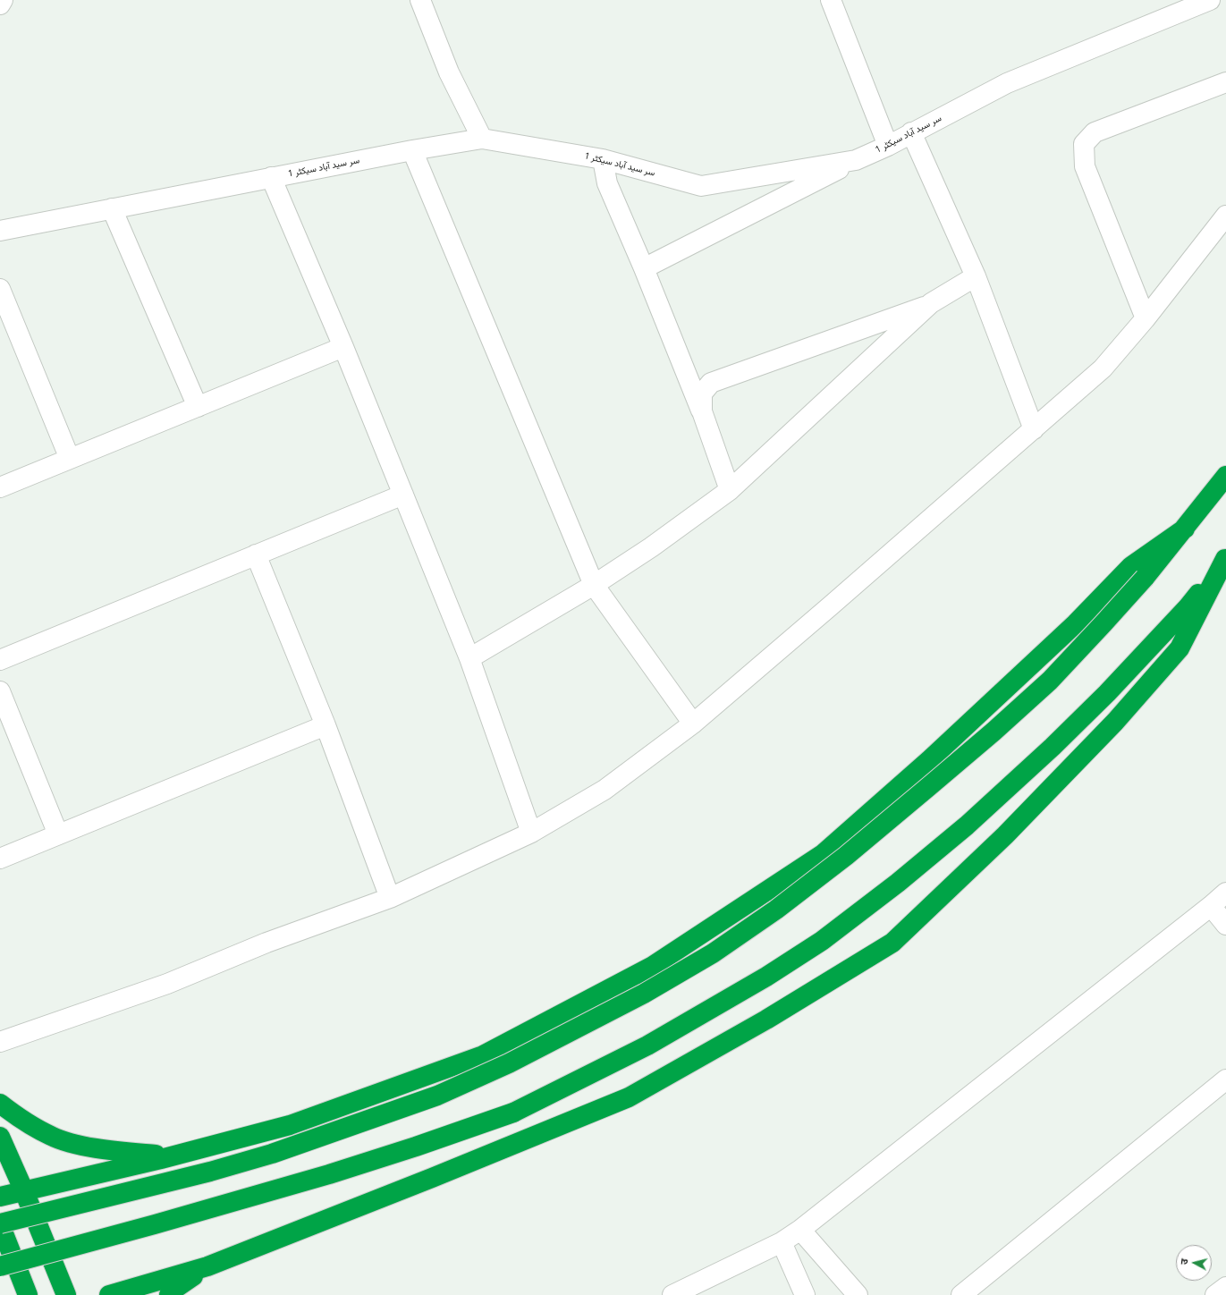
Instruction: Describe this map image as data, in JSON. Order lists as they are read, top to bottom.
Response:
{
  "streets": {
    "street": ["سر سید آباد سیکٹر 1"]
  },
  "north": "left"
}
